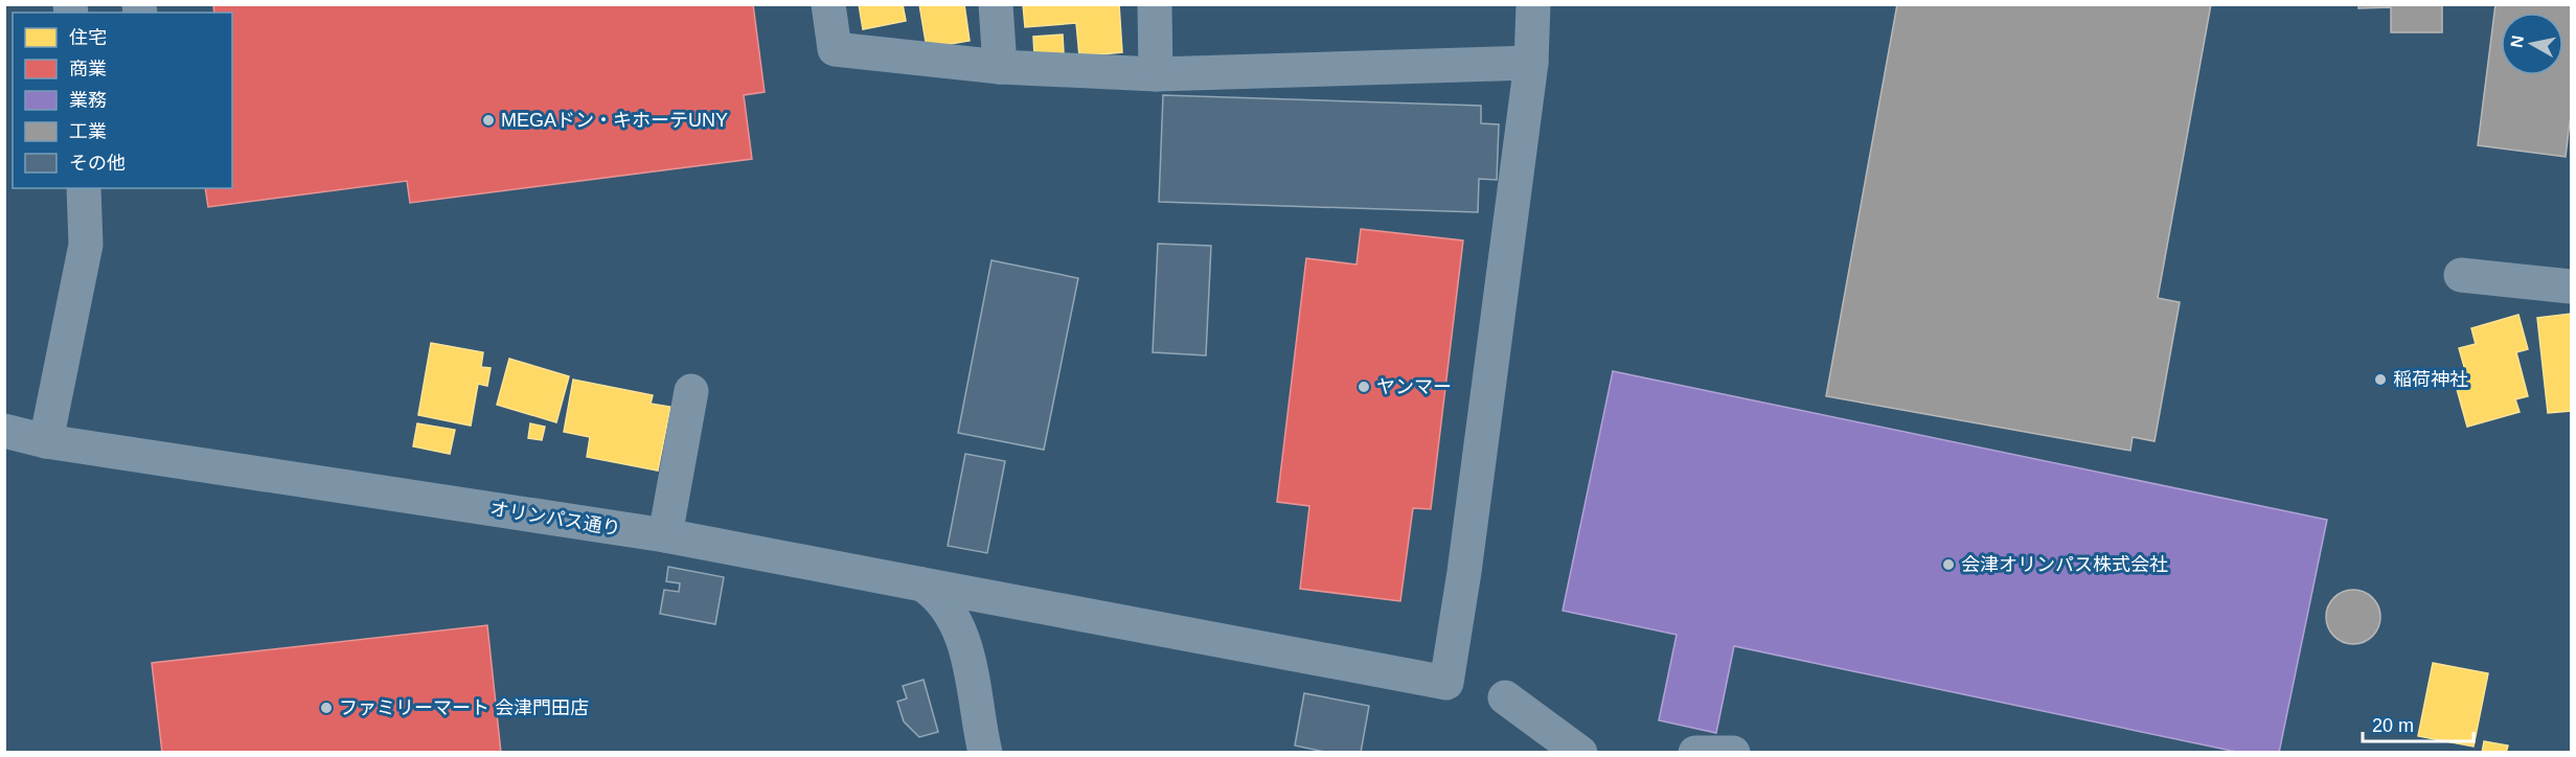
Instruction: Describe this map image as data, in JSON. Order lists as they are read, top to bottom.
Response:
{
  "streets": {
    "street": ["オリンパス通り"]
  },
  "places": [
    "MEGAドン・キホーテUNY",
    "稲荷神社",
    "ヤンマー",
    "会津オリンパス株式会社",
    "ファミリーマート 会津門田店"
  ],
  "legend": [
    "住宅",
    "商業",
    "業務",
    "工業",
    "その他"
  ],
  "scale_bar": "20 m",
  "north": "left"
}
